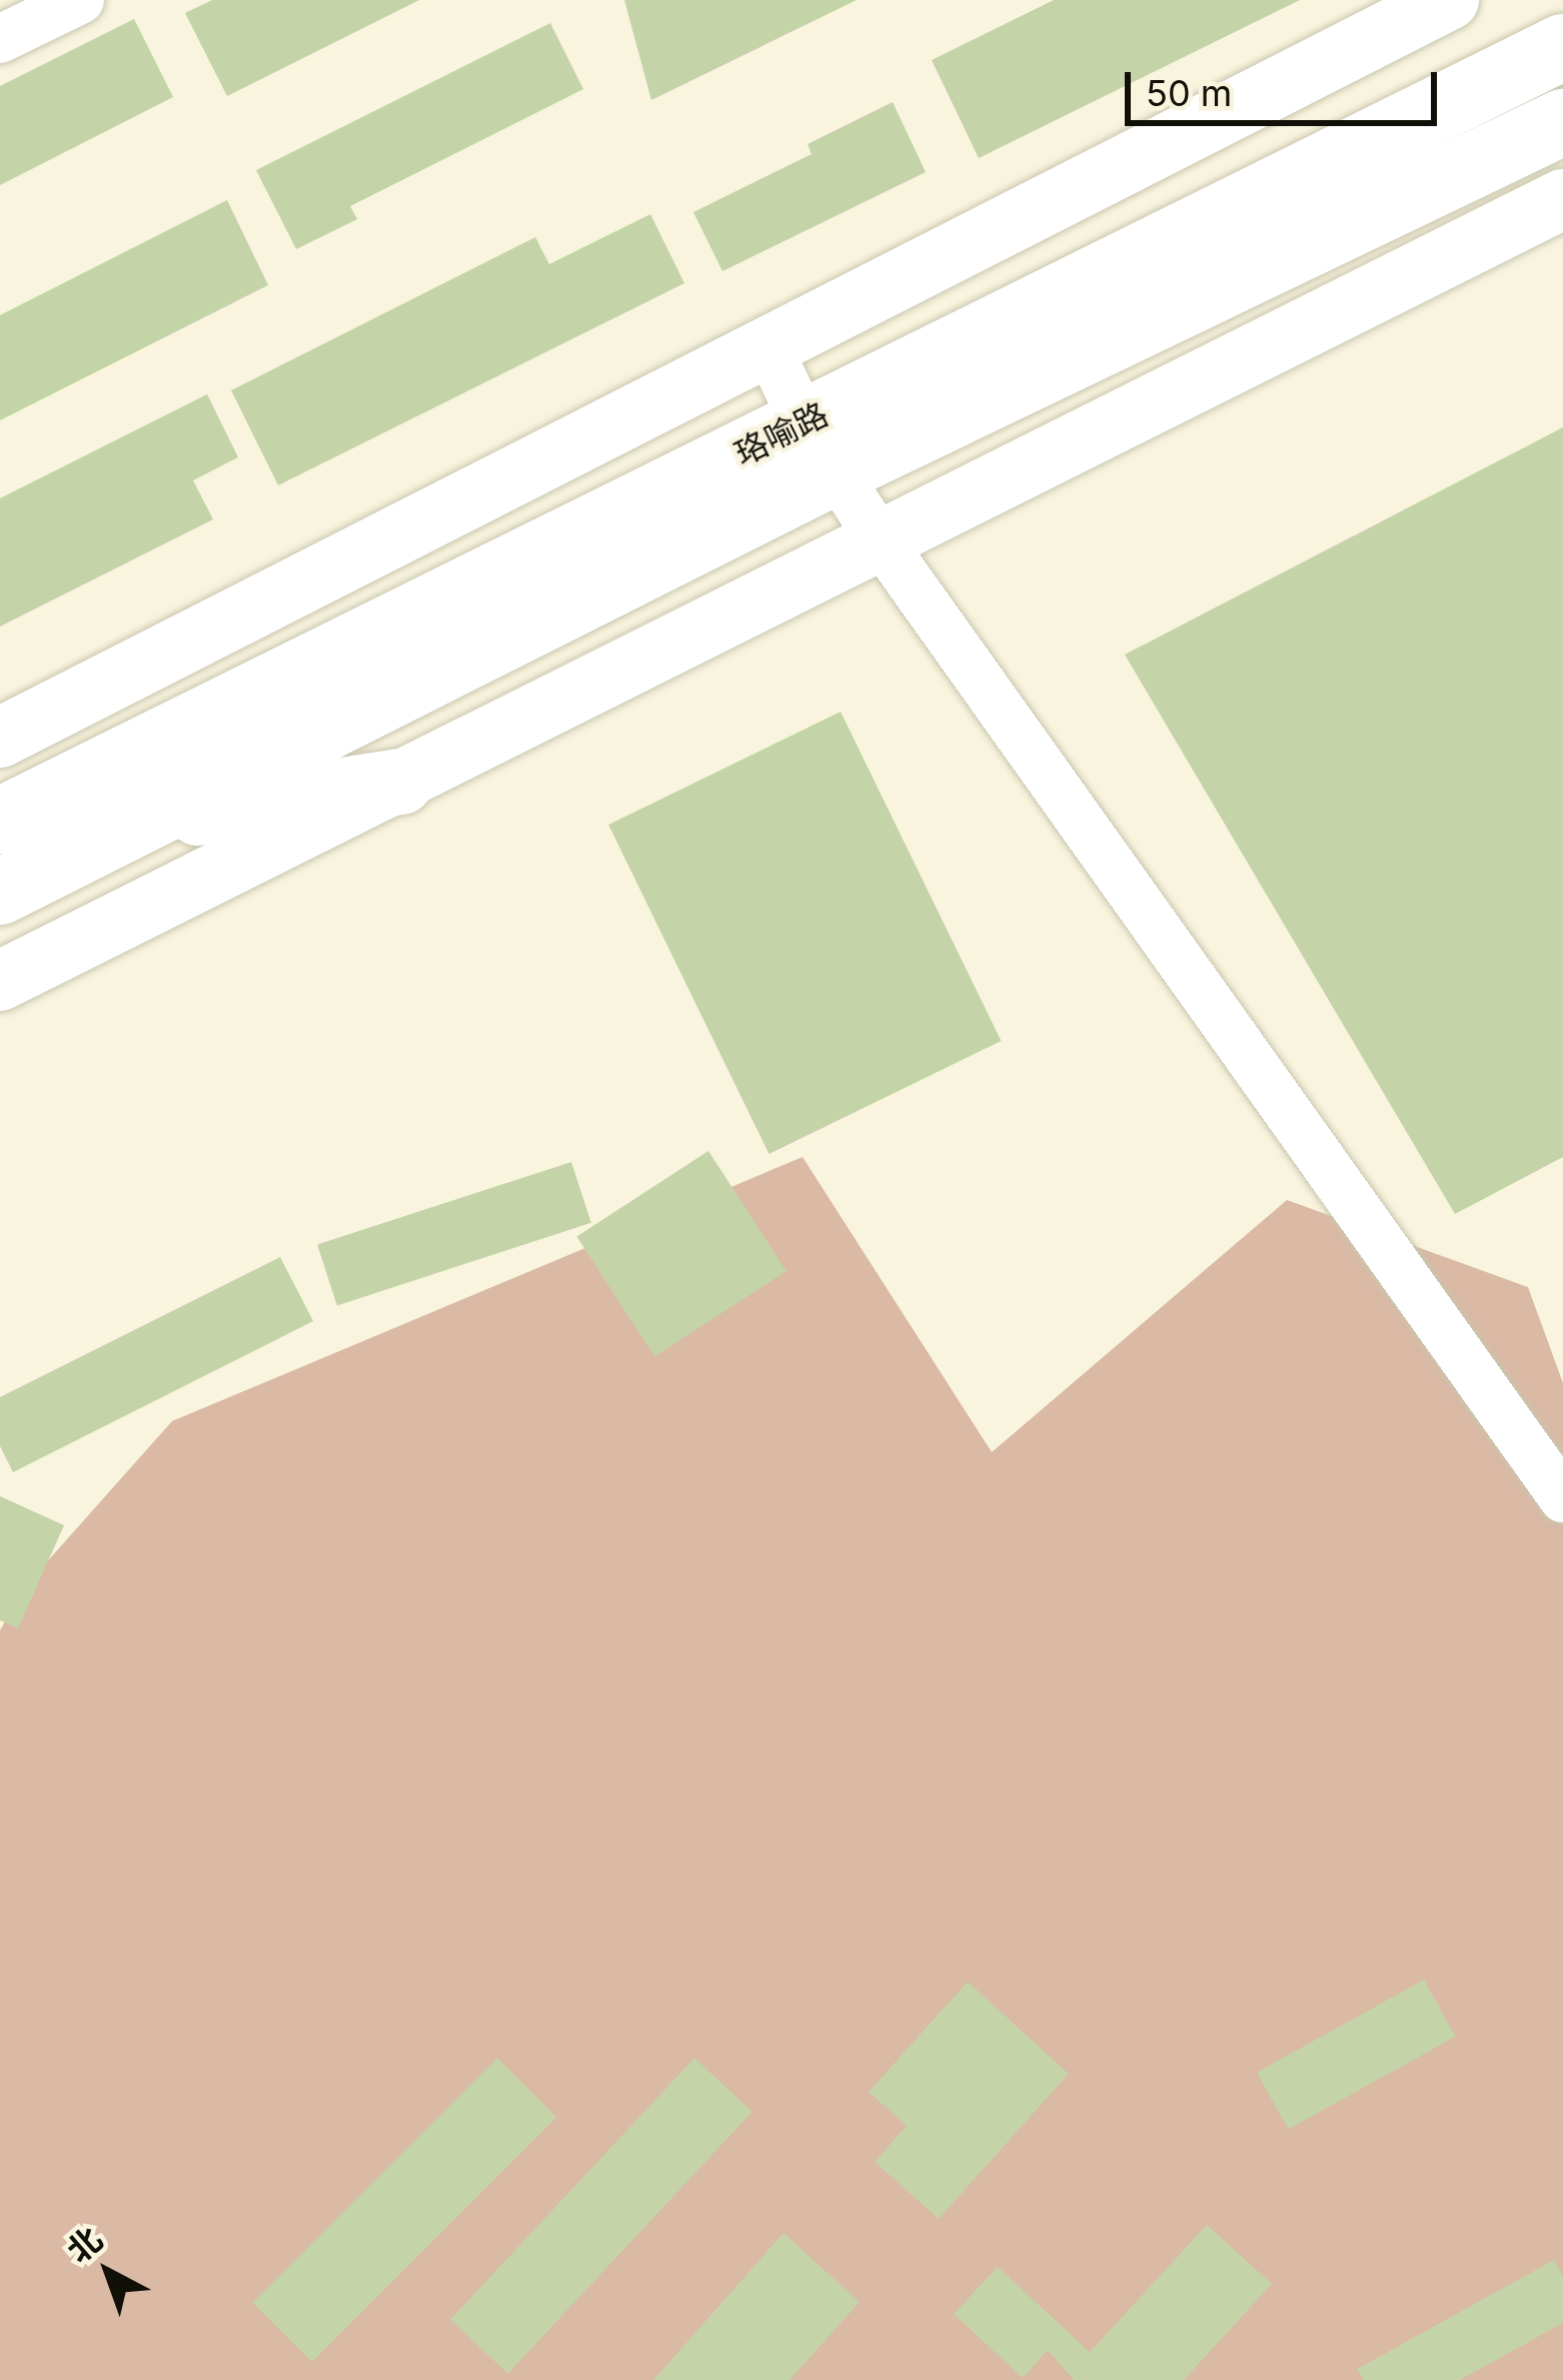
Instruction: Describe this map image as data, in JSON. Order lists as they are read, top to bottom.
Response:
{
  "streets": {
    "highway": ["珞喻路"]
  },
  "scale_bar": "50 m",
  "north": "top left"
}
